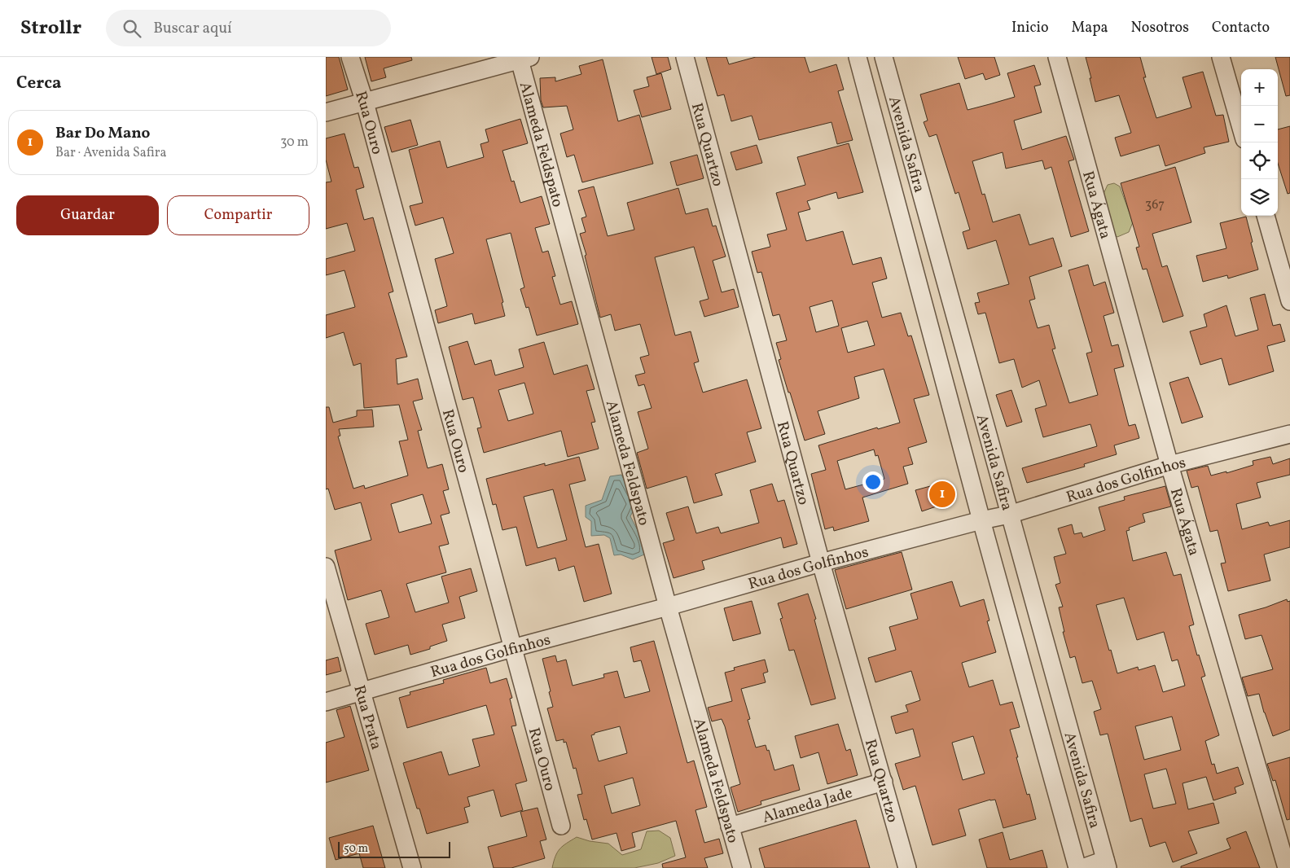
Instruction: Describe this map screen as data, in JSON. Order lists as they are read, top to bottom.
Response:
{
  "streets": {
    "street": [
      "Rua Ouro",
      "Alameda Feldspato",
      "Rua Quartzo",
      "Avenida Safira",
      "Rua Ágata",
      "Rua dos Golfinhos",
      "Rua Prata",
      "Alameda Jade"
    ]
  },
  "crossings": [
    ["Rua Ouro", "Rua dos Golfinhos"],
    ["Alameda Feldspato", "Rua dos Golfinhos"],
    ["Alameda Feldspato", "Alameda Jade"],
    ["Rua Quartzo", "Rua dos Golfinhos"],
    ["Rua Quartzo", "Alameda Jade"],
    ["Avenida Safira", "Rua dos Golfinhos"],
    ["Rua Ágata", "Rua dos Golfinhos"],
    ["Rua dos Golfinhos", "Rua Prata"]
  ],
  "house_numbers": ["367"],
  "scale_bar": "50 m",
  "page": {
    "header": "Strollr",
    "search": "Buscar aquí",
    "nav": [
      "Inicio",
      "Mapa",
      "Nosotros",
      "Contacto"
    ],
    "heading": "Cerca",
    "map_buttons": ["+", "−"],
    "list": [
      {
        "mark": "1",
        "name": "Bar Do Mano",
        "note": "Bar · Avenida Safira",
        "value": "30 m"
      }
    ],
    "buttons": ["Guardar", "Compartir"],
    "pins": "1",
    "scale": "50 m"
  }
}
